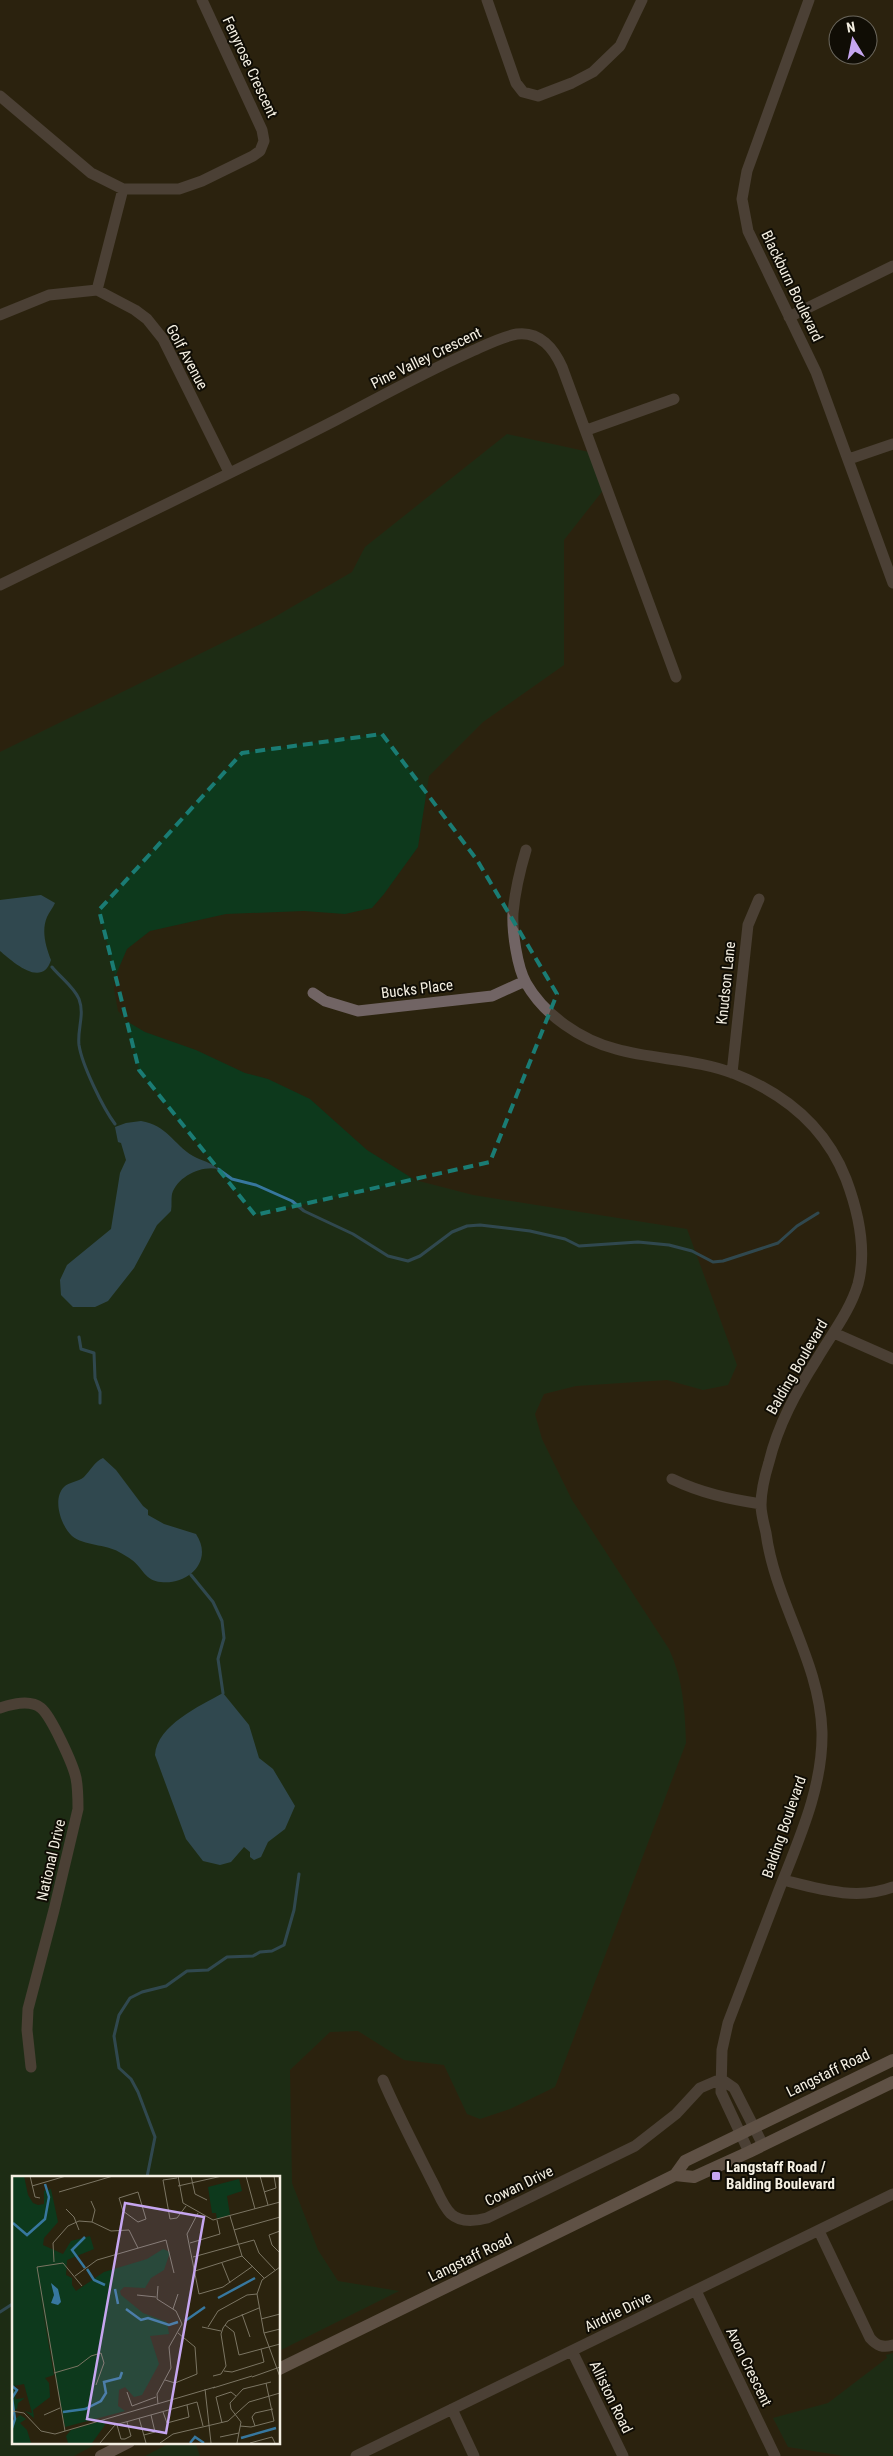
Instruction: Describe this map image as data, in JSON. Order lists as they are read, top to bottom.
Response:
{
  "streets": {
    "main road": ["Langstaff Road"],
    "street": [
      "Fenyrose Crescent",
      "Blackburn Boulevard",
      "Golf Avenue",
      "Pine Valley Crescent",
      "Knudson Lane",
      "Bucks Place",
      "Balding Boulevard",
      "National Drive",
      "Cowan Drive",
      "Airdrie Drive",
      "Avon Crescent",
      "Alliston Road"
    ]
  },
  "crossings": [
    ["Golf Avenue", "Pine Valley Crescent"],
    ["Knudson Lane", "Balding Boulevard"],
    ["Bucks Place", "Balding Boulevard"],
    ["Balding Boulevard", "Langstaff Road"],
    ["Balding Boulevard", "Cowan Drive"],
    ["Airdrie Drive", "Avon Crescent"],
    ["Airdrie Drive", "Alliston Road"]
  ],
  "places": {
    "transit": ["Langstaff Road / Balding Boulevard"]
  },
  "north": "top"
}
